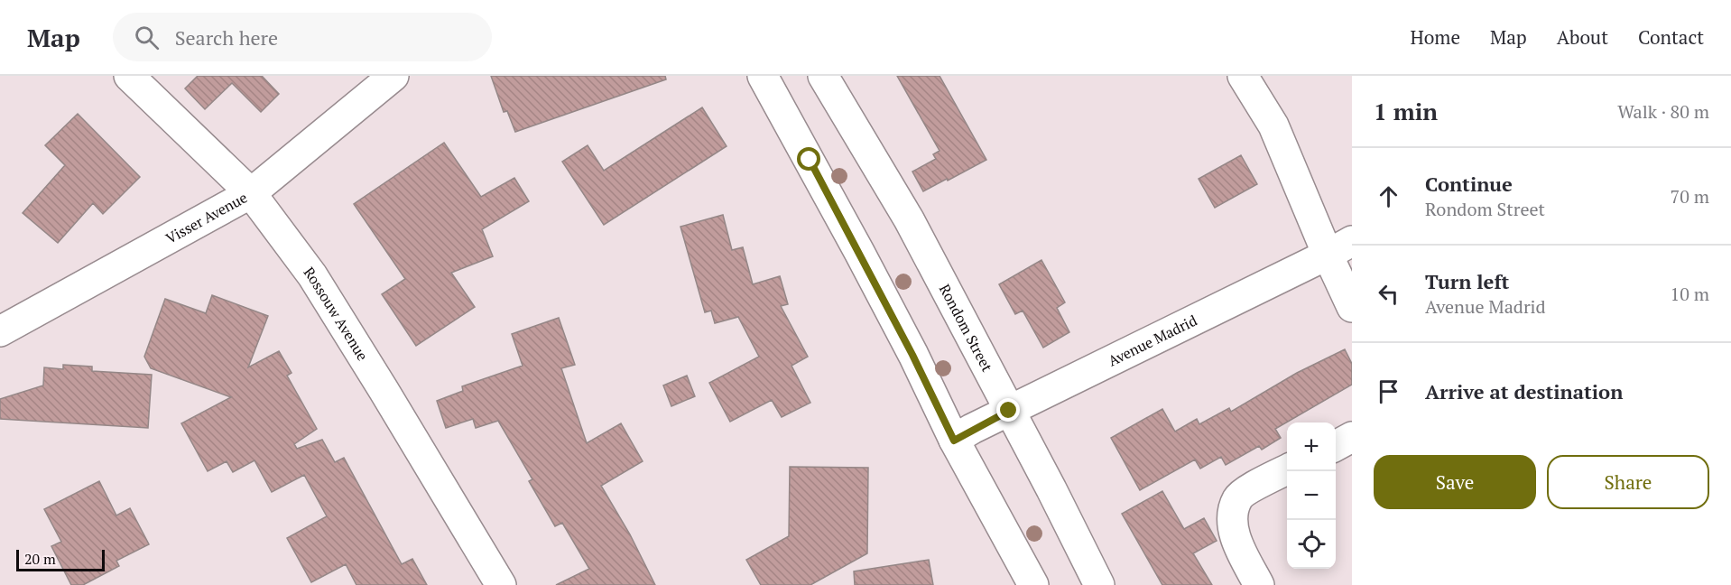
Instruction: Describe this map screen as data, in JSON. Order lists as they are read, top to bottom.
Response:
{
  "streets": {
    "street": [
      "Visser Avenue",
      "Rossouw Avenue",
      "Rondom Street",
      "Avenue Madrid"
    ]
  },
  "crossings": [
    ["Visser Avenue", "Rossouw Avenue"],
    ["Rondom Street", "Avenue Madrid"]
  ],
  "scale_bar": "20 m",
  "page": {
    "header": "Map",
    "search": "Search here",
    "nav": [
      "Home",
      "Map",
      "About",
      "Contact"
    ],
    "heading": ["1 min", "Walk · 80 m"],
    "list": [
      ["Continue", "Rondom Street", "70 m"],
      ["Turn left", "Avenue Madrid", "10 m"],
      "Arrive at destination"
    ],
    "map_buttons": ["+", "−"],
    "buttons": ["Save", "Share"],
    "scale": "20 m"
  }
}
